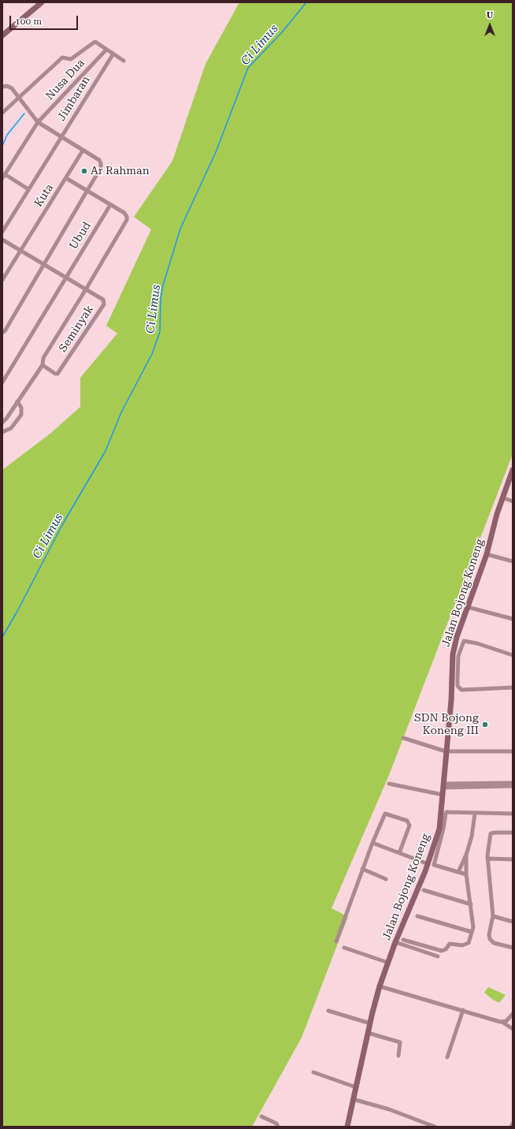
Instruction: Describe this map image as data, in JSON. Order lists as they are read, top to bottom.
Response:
{
  "streets": {
    "street": [
      "Nusa Dua",
      "Jimbaran",
      "Kuta",
      "Ubud",
      "Seminyak",
      "Jalan Bojong Koneng"
    ]
  },
  "crossings": [
    ["Nusa Dua", "Jimbaran"],
    ["Jimbaran", "Kuta"]
  ],
  "water": ["Ci Limus"],
  "places": ["Ar Rahman", "SDN Bojong Koneng III"],
  "scale_bar": "100 m",
  "north": "top"
}
